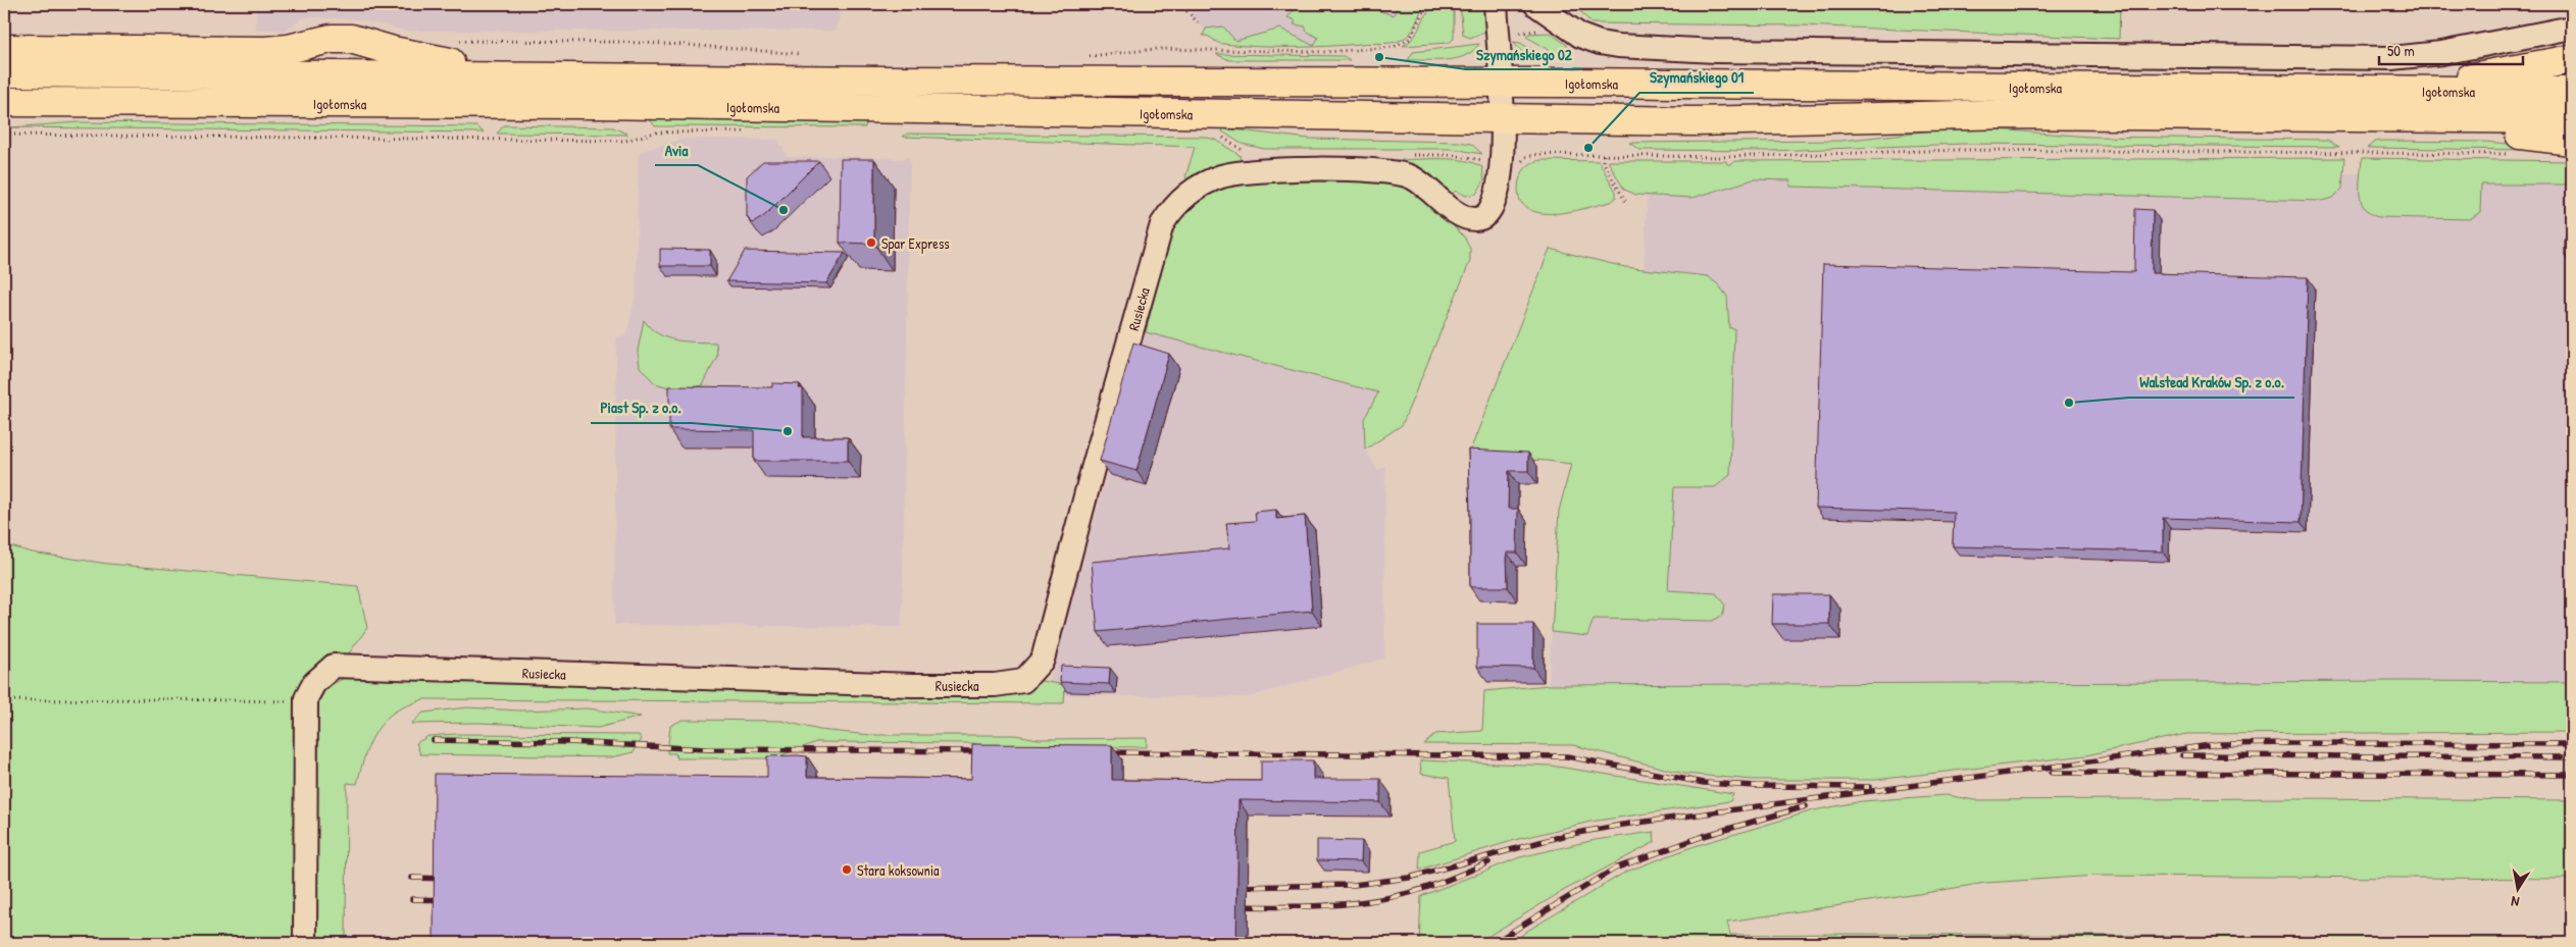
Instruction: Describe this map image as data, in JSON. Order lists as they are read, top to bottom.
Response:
{
  "streets": {
    "main road": ["Igołomska"],
    "street": ["Rusiecka"]
  },
  "crossings": [
    ["Igołomska", "Rusiecka"]
  ],
  "places": [
    "Szymańskiego 02",
    "Szymańskiego 01",
    "Avia",
    "Spar Express",
    "Walstead Kraków Sp. z o.o.",
    "Piast Sp. z o.o.",
    "Stara koksownia"
  ],
  "scale_bar": "50 m",
  "north": "bottom"
}
